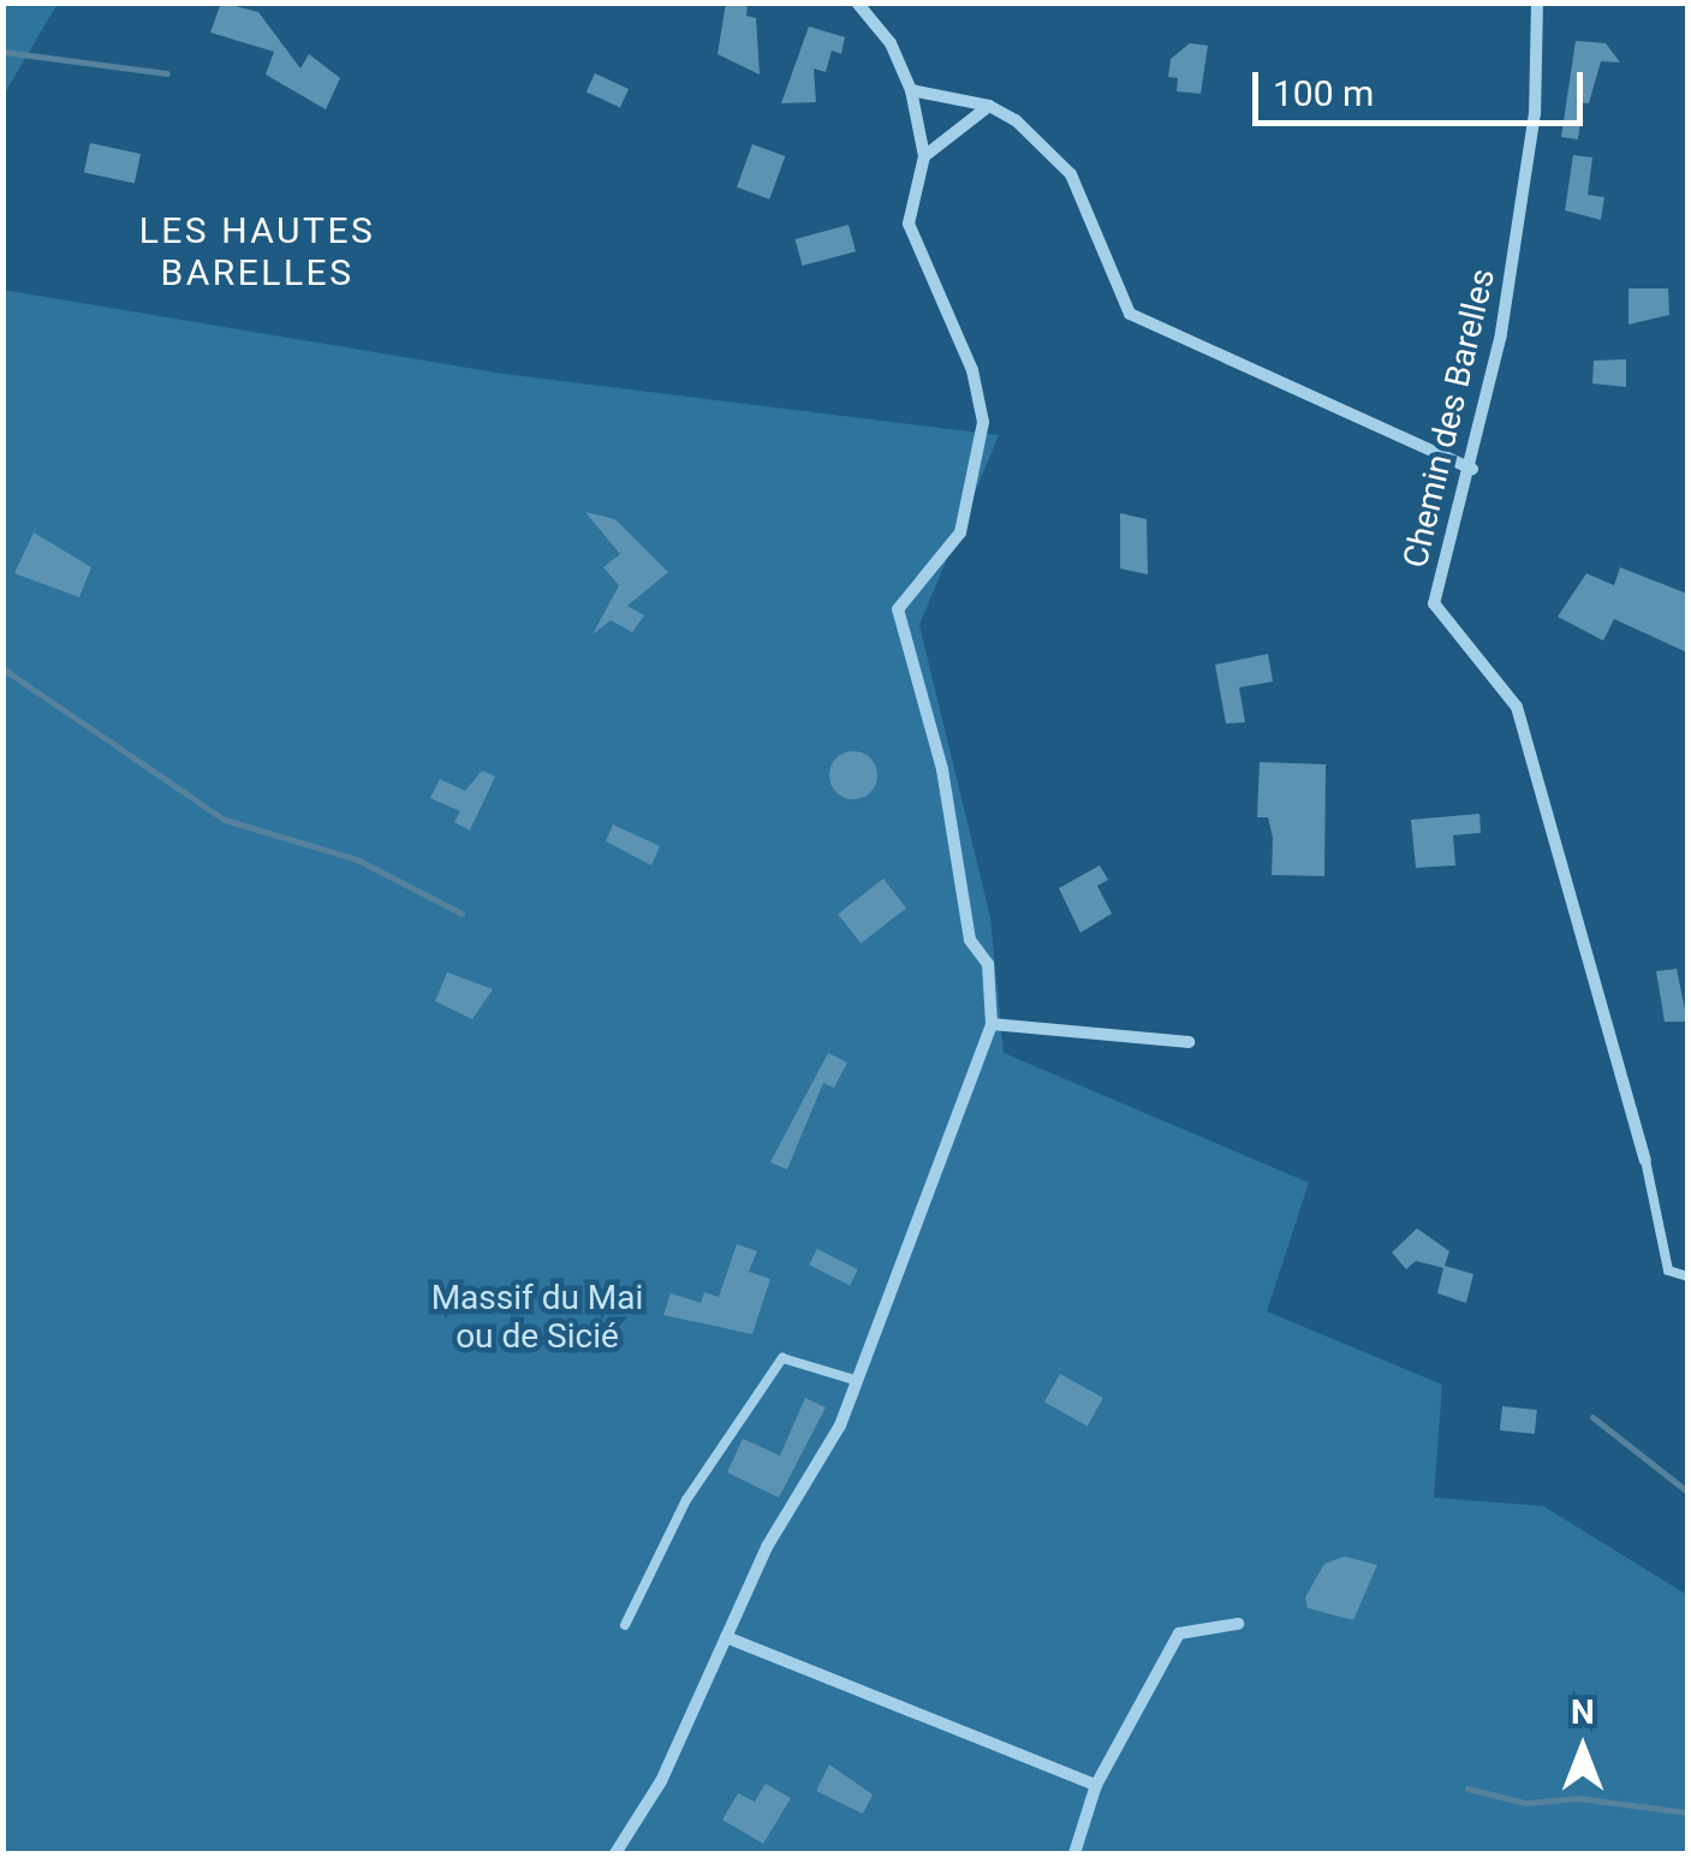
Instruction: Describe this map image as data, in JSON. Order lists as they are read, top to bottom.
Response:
{
  "streets": {
    "street": ["Chemin des Barelles"]
  },
  "districts": ["LES HAUTES BARELLES"],
  "parks": ["Massif du Mai ou de Sicié"],
  "scale_bar": "100 m",
  "north": "top"
}
